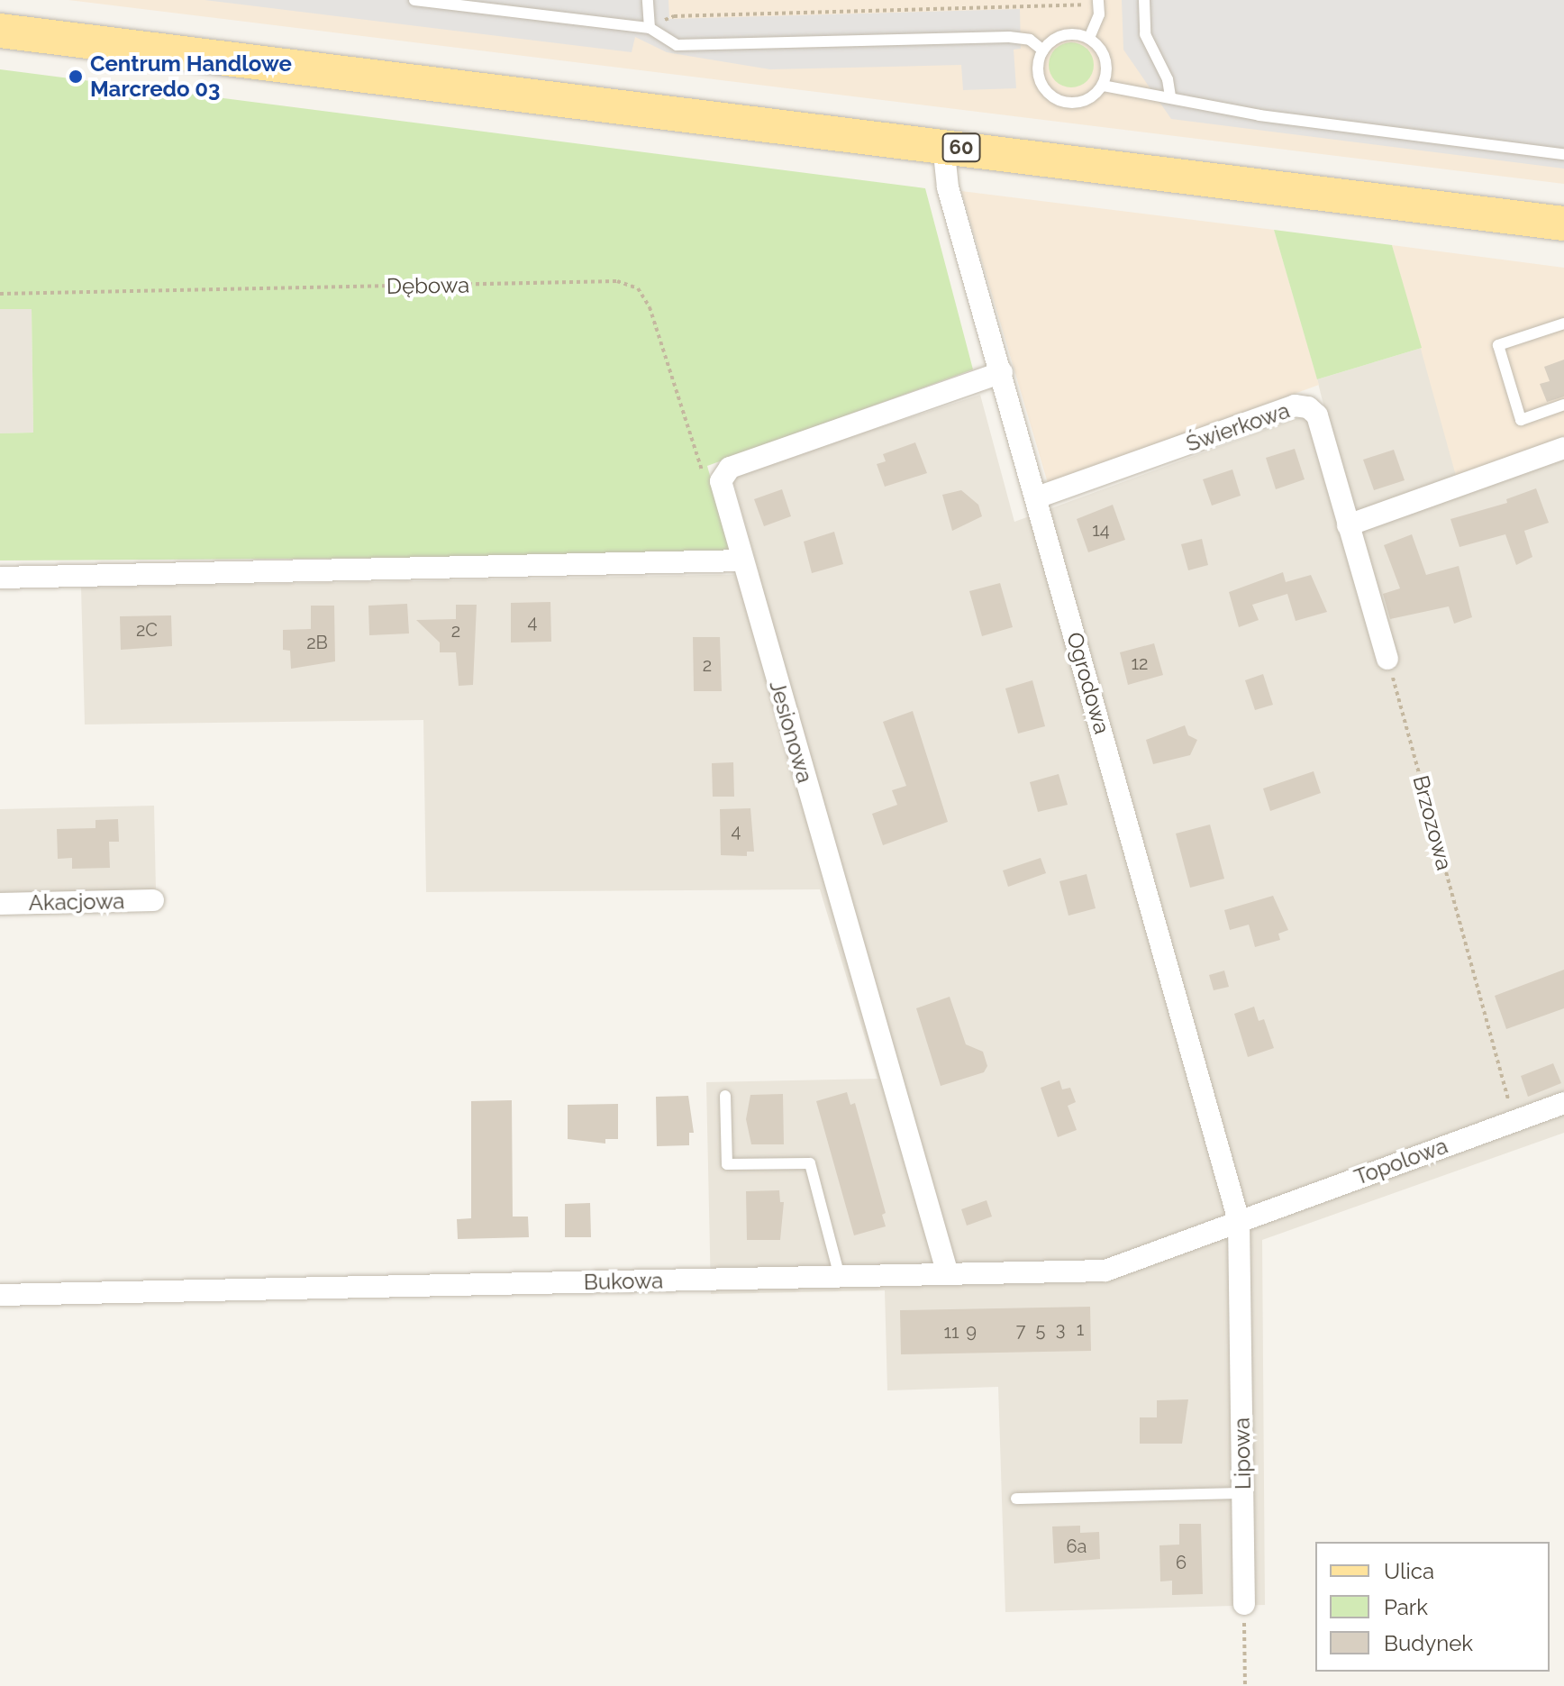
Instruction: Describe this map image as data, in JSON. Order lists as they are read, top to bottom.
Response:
{
  "streets": {
    "main road": ["60"],
    "street": [
      "Świerkowa",
      "Ogrodowa",
      "Jesionowa",
      "Akacjowa",
      "Topolowa",
      "Bukowa",
      "Lipowa"
    ],
    "path": ["Dębowa", "Brzozowa"]
  },
  "crossings": [
    ["60", "Ogrodowa"],
    ["Dębowa", "Jesionowa"],
    ["Świerkowa", "Ogrodowa"],
    ["Ogrodowa", "Topolowa"],
    ["Ogrodowa", "Bukowa"],
    ["Ogrodowa", "Lipowa"],
    ["Jesionowa", "Bukowa"],
    ["Brzozowa", "Topolowa"],
    ["Topolowa", "Bukowa"],
    ["Topolowa", "Lipowa"],
    ["Bukowa", "Lipowa"]
  ],
  "places": ["Centrum Handlowe Marcredo 03"],
  "house_numbers": [
    "14",
    "4",
    "2C",
    "2",
    "2B",
    "12",
    "2",
    "4",
    "3",
    "1",
    "7",
    "5",
    "9",
    "11",
    "6a",
    "6"
  ],
  "legend": ["Ulica", "Park", "Budynek"]
}
